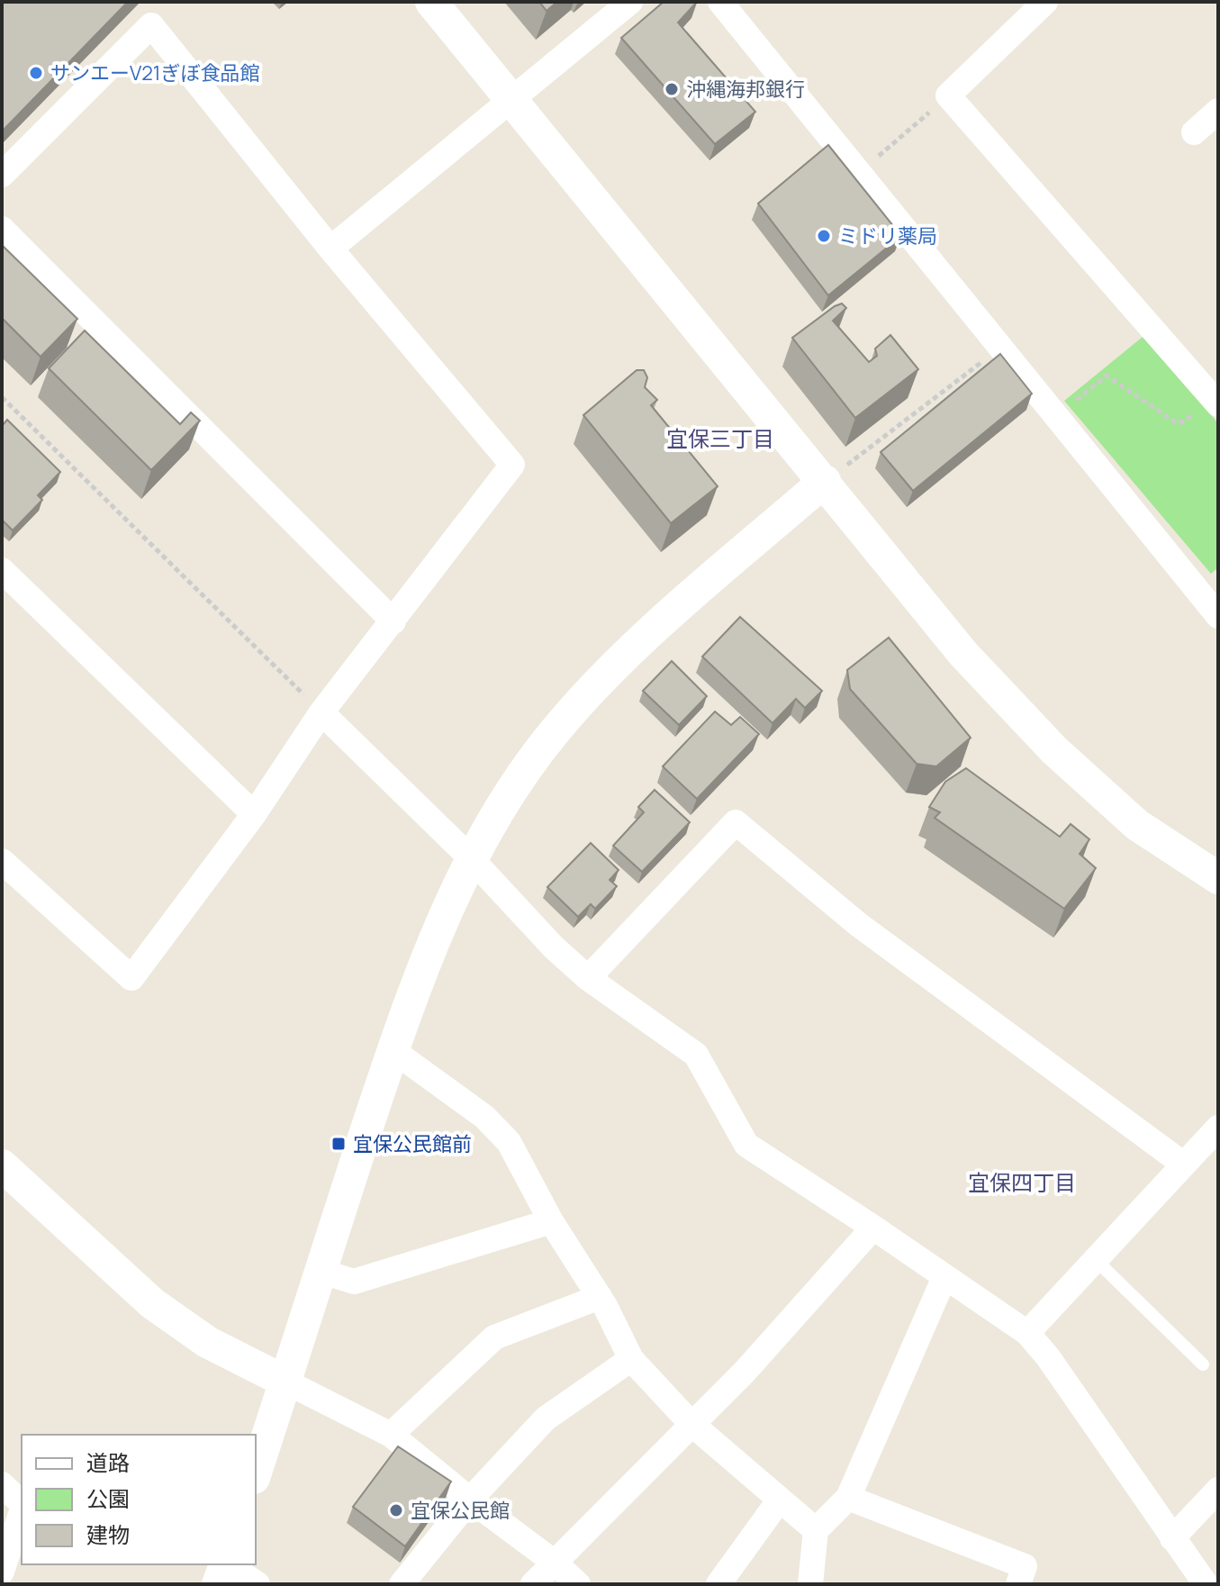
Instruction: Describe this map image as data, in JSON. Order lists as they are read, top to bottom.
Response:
{
  "districts": ["宜保三丁目", "宜保四丁目"],
  "places": {
    "other": [
      "サンエーV21ぎぼ食品館",
      "沖縄海邦銀行",
      "ミドリ薬局",
      "宜保公民館"
    ],
    "transit": ["宜保公民館前"]
  },
  "legend": ["道路", "公園", "建物"]
}
